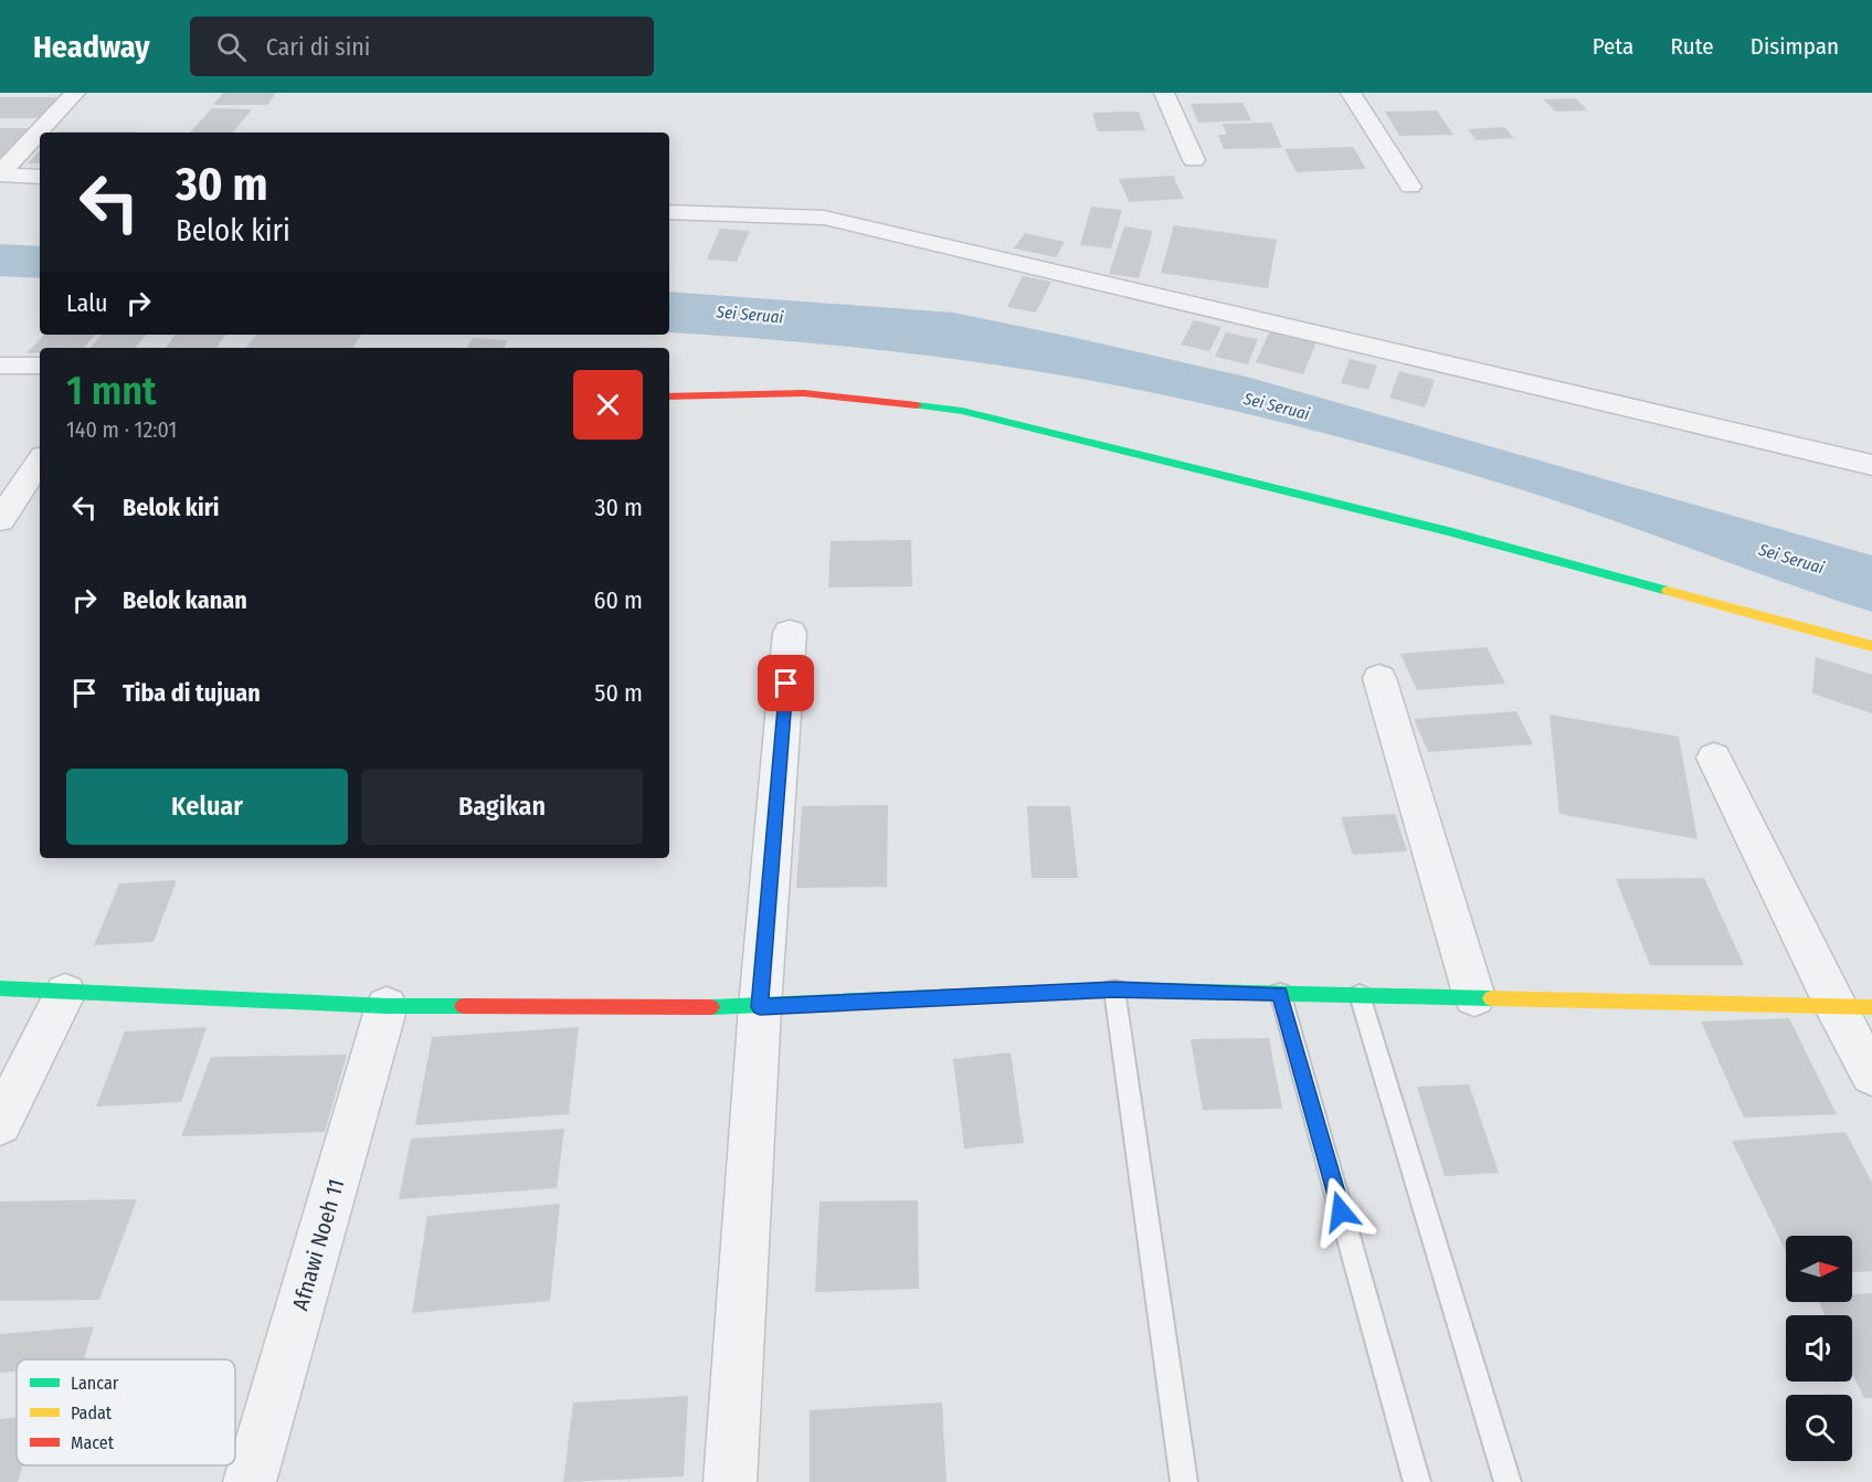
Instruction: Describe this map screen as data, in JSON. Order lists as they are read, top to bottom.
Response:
{
  "streets": {
    "street": ["Afnawi Noeh 11"]
  },
  "water": ["Sei Seruai"],
  "legend": ["Lancar", "Padat", "Macet"],
  "north": "right",
  "page": {
    "header": "Headway",
    "search": "Cari di sini",
    "nav": ["Peta", "Rute", "Disimpan"],
    "turn": ["30 m", "Belok kiri"],
    "then": "Lalu",
    "heading": ["1 mnt", "140 m · 12:01"],
    "list": [
      {
        "name": "Belok kiri",
        "value": "30 m"
      },
      {
        "name": "Belok kanan",
        "value": "60 m"
      },
      {
        "name": "Tiba di tujuan",
        "value": "50 m"
      }
    ],
    "buttons": ["Keluar", "Bagikan"]
  }
}
